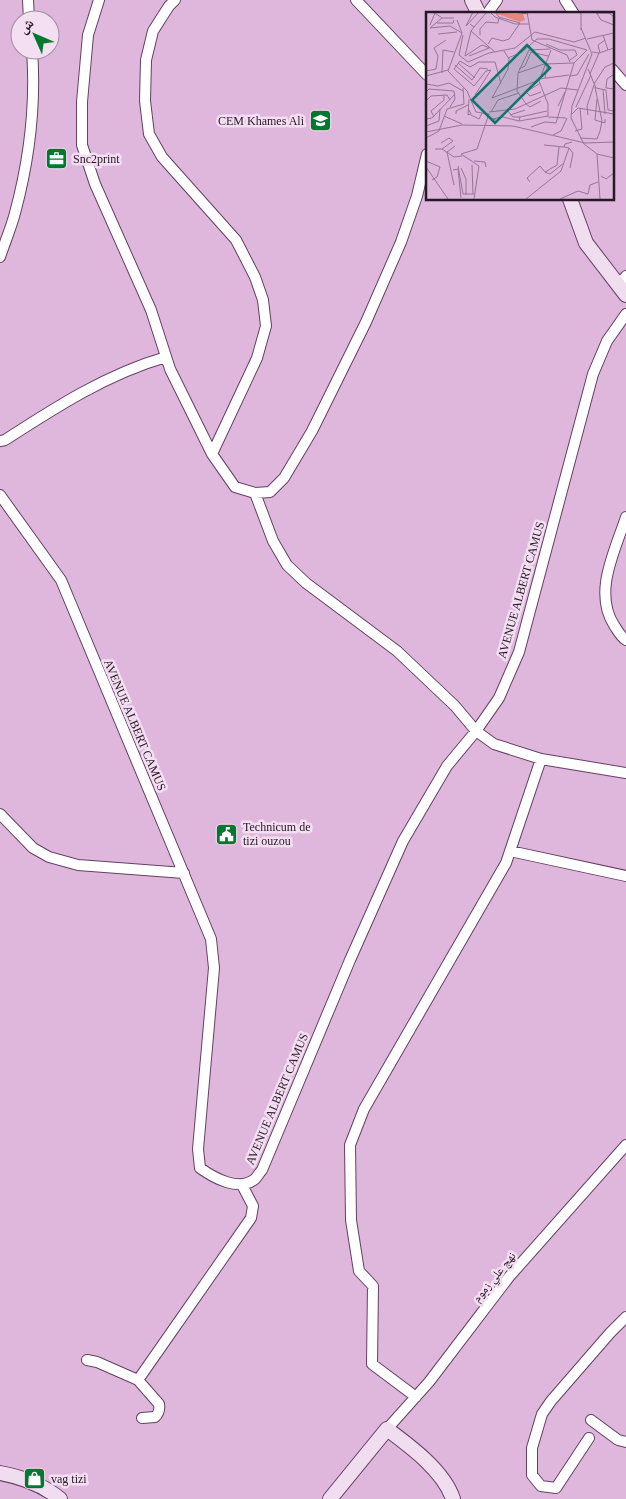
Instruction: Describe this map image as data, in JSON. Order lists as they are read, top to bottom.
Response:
{
  "streets": {
    "street": ["AVENUE ALBERT CAMUS", "نهج علي زموم"]
  },
  "places": {
    "school or university": ["CEM Khames Ali"],
    "office": ["Snc2print"],
    "public building": ["Technicum de tizi ouzou"],
    "shop": ["vag tizi"]
  },
  "north": "top left"
}
